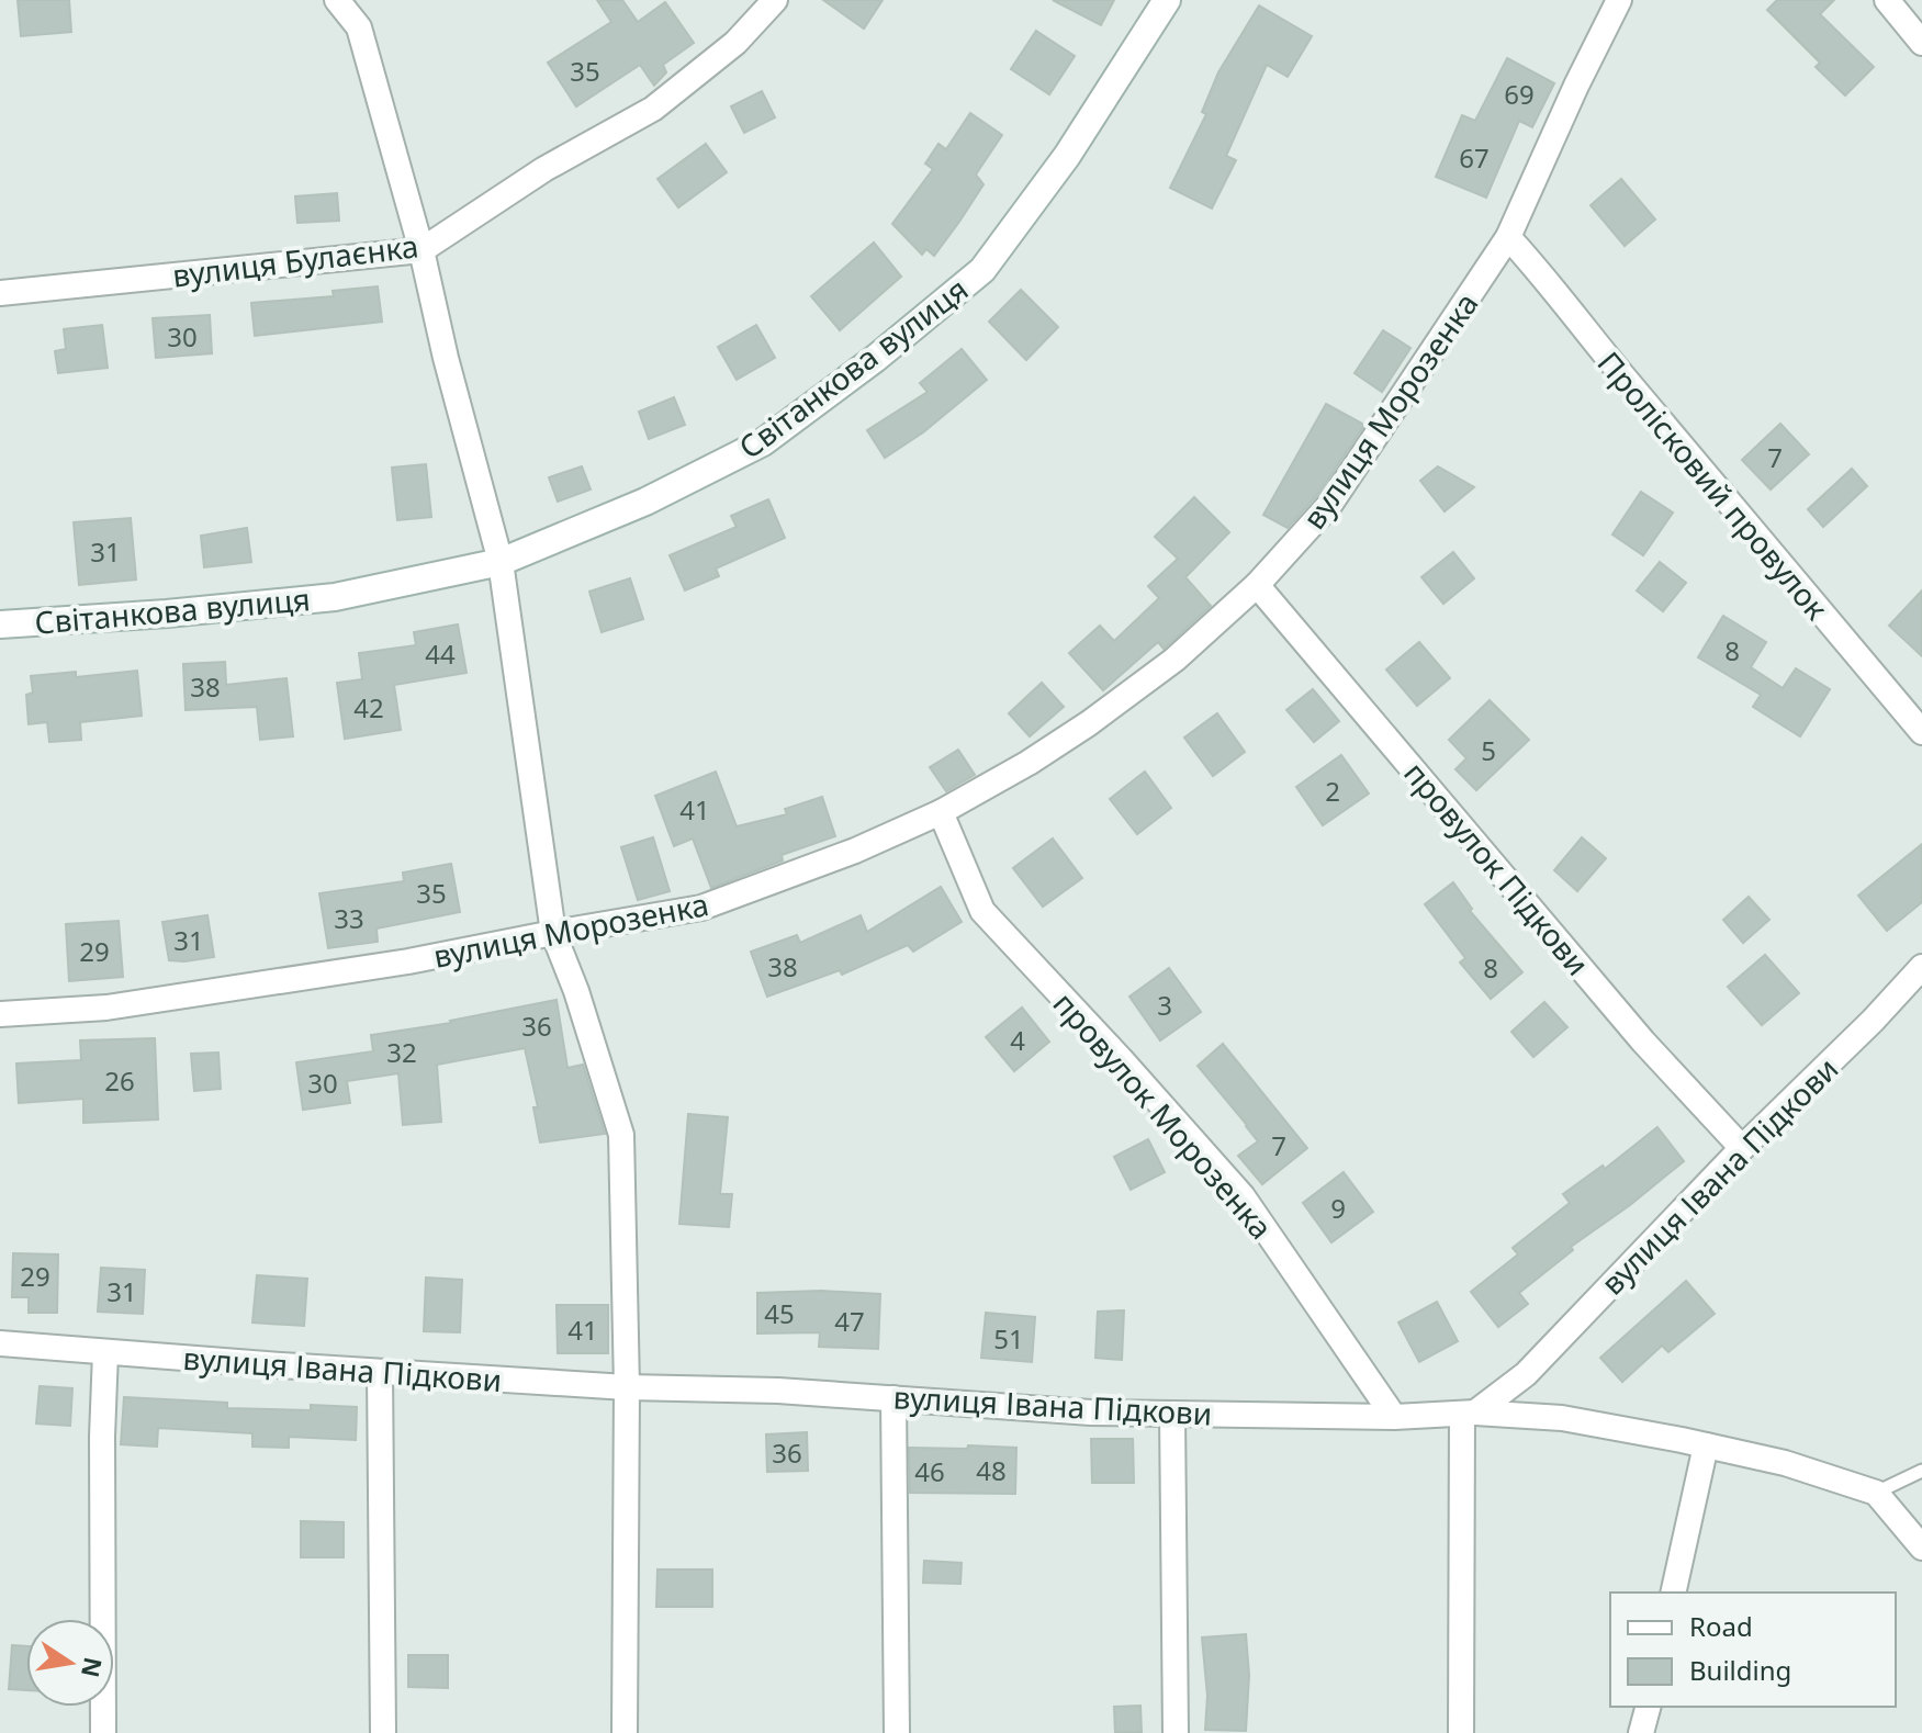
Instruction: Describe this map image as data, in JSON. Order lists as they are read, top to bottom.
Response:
{
  "streets": {
    "street": [
      "вулиця Булаєнка",
      "Світанкова вулиця",
      "вулиця Морозенка",
      "Пролісковий провулок",
      "провулок Підкови",
      "провулок Морозенка",
      "вулиця Івана Підкови"
    ]
  },
  "crossings": [
    ["вулиця Морозенка", "Пролісковий провулок"],
    ["вулиця Морозенка", "провулок Підкови"],
    ["вулиця Морозенка", "провулок Морозенка"],
    ["провулок Підкови", "вулиця Івана Підкови"],
    ["провулок Морозенка", "вулиця Івана Підкови"]
  ],
  "house_numbers": [
    "35",
    "69",
    "67",
    "30",
    "7",
    "31",
    "8",
    "44",
    "38",
    "42",
    "5",
    "2",
    "41",
    "35",
    "33",
    "31",
    "29",
    "38",
    "8",
    "3",
    "36",
    "4",
    "32",
    "26",
    "30",
    "7",
    "9",
    "29",
    "31",
    "45",
    "47",
    "41",
    "51",
    "36",
    "48",
    "46"
  ],
  "legend": ["Road", "Building"],
  "north": "right"
}
